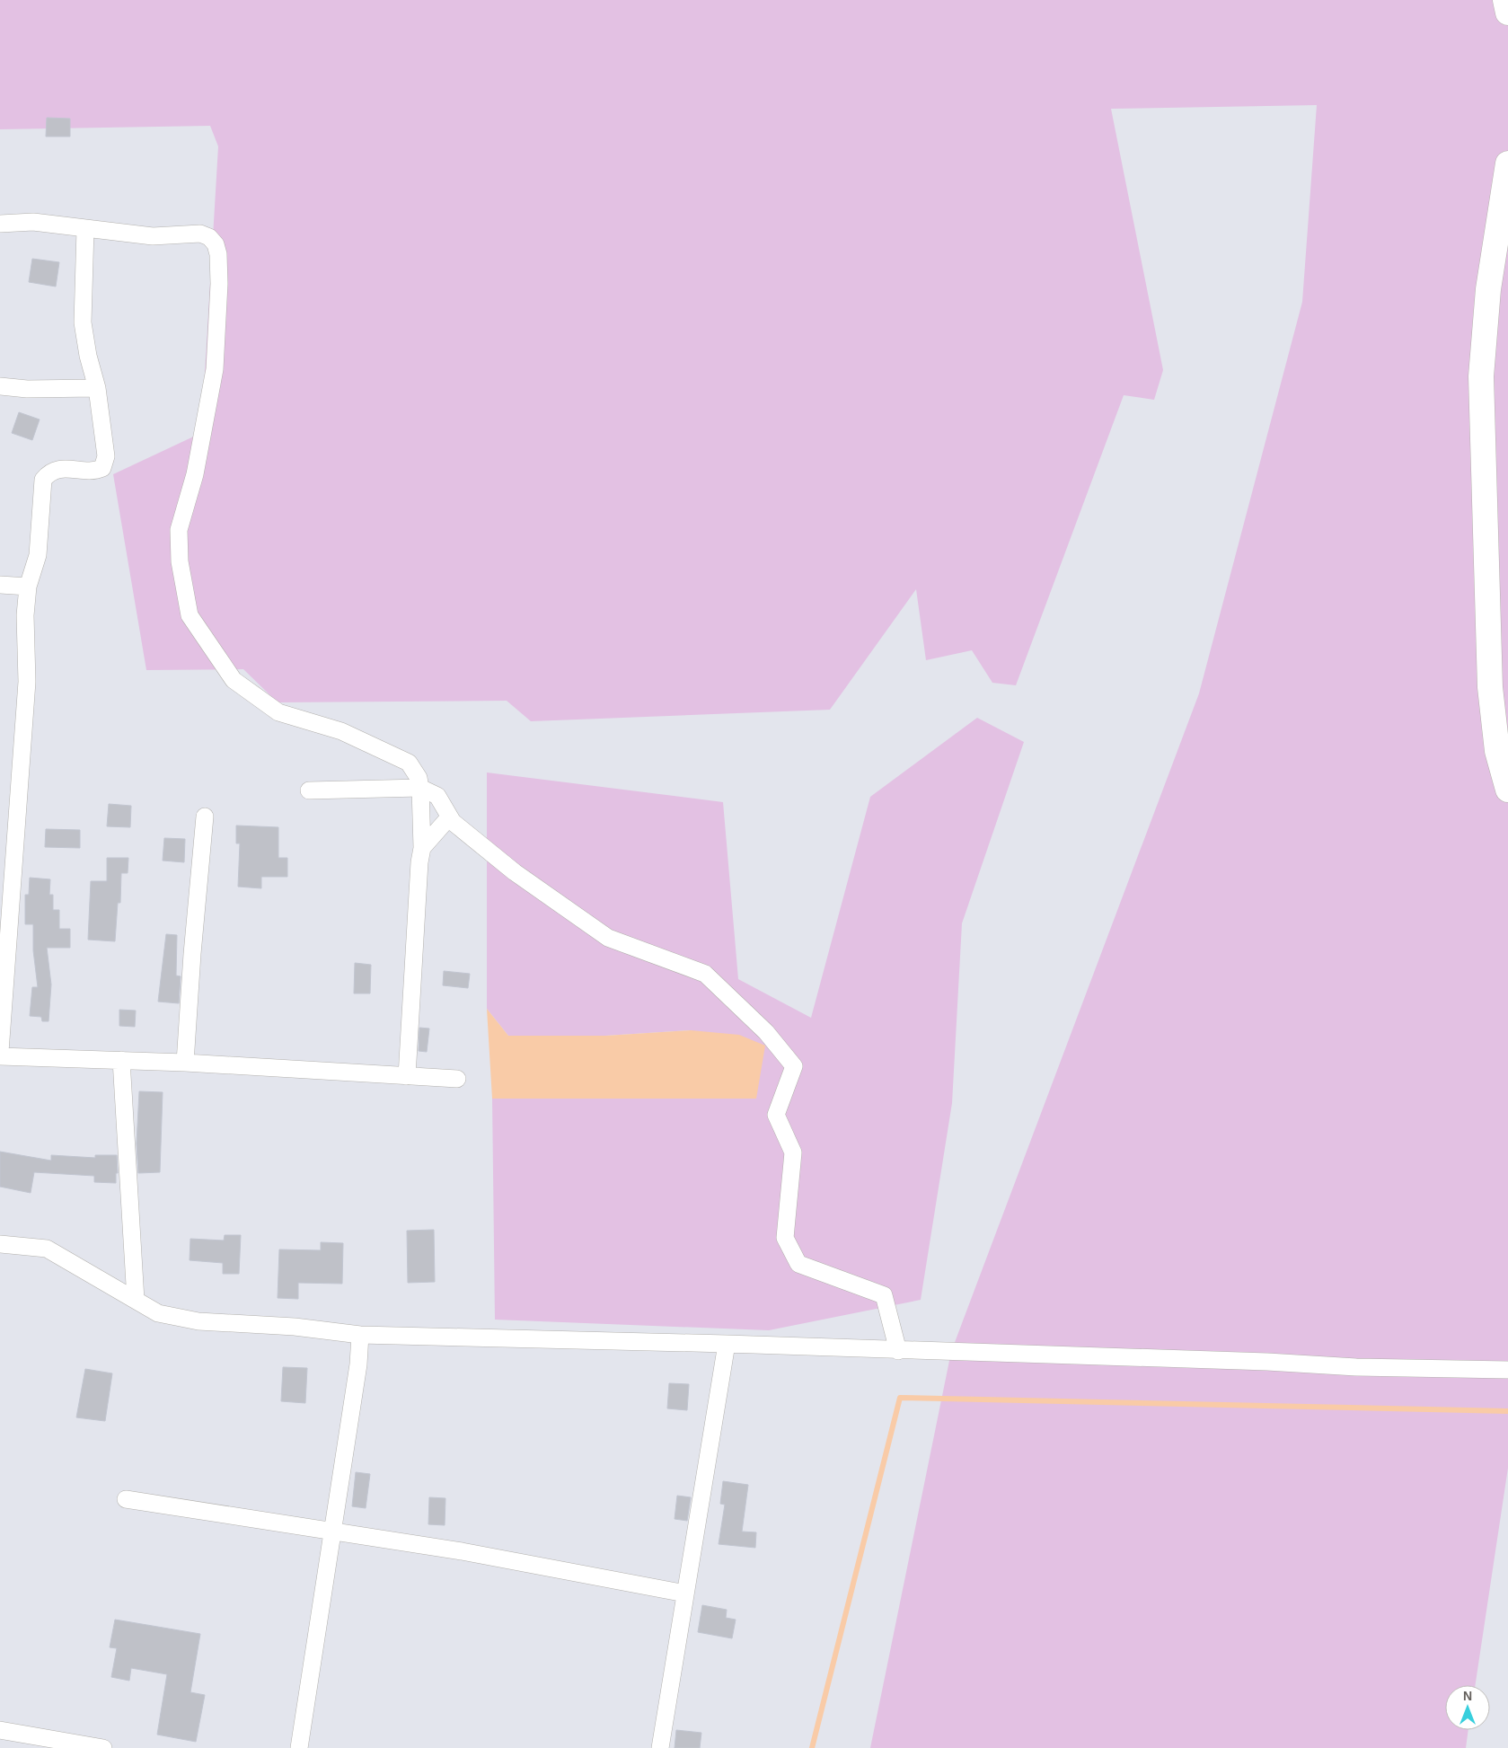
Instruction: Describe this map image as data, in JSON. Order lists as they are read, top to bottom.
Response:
{
  "north": "top"
}
